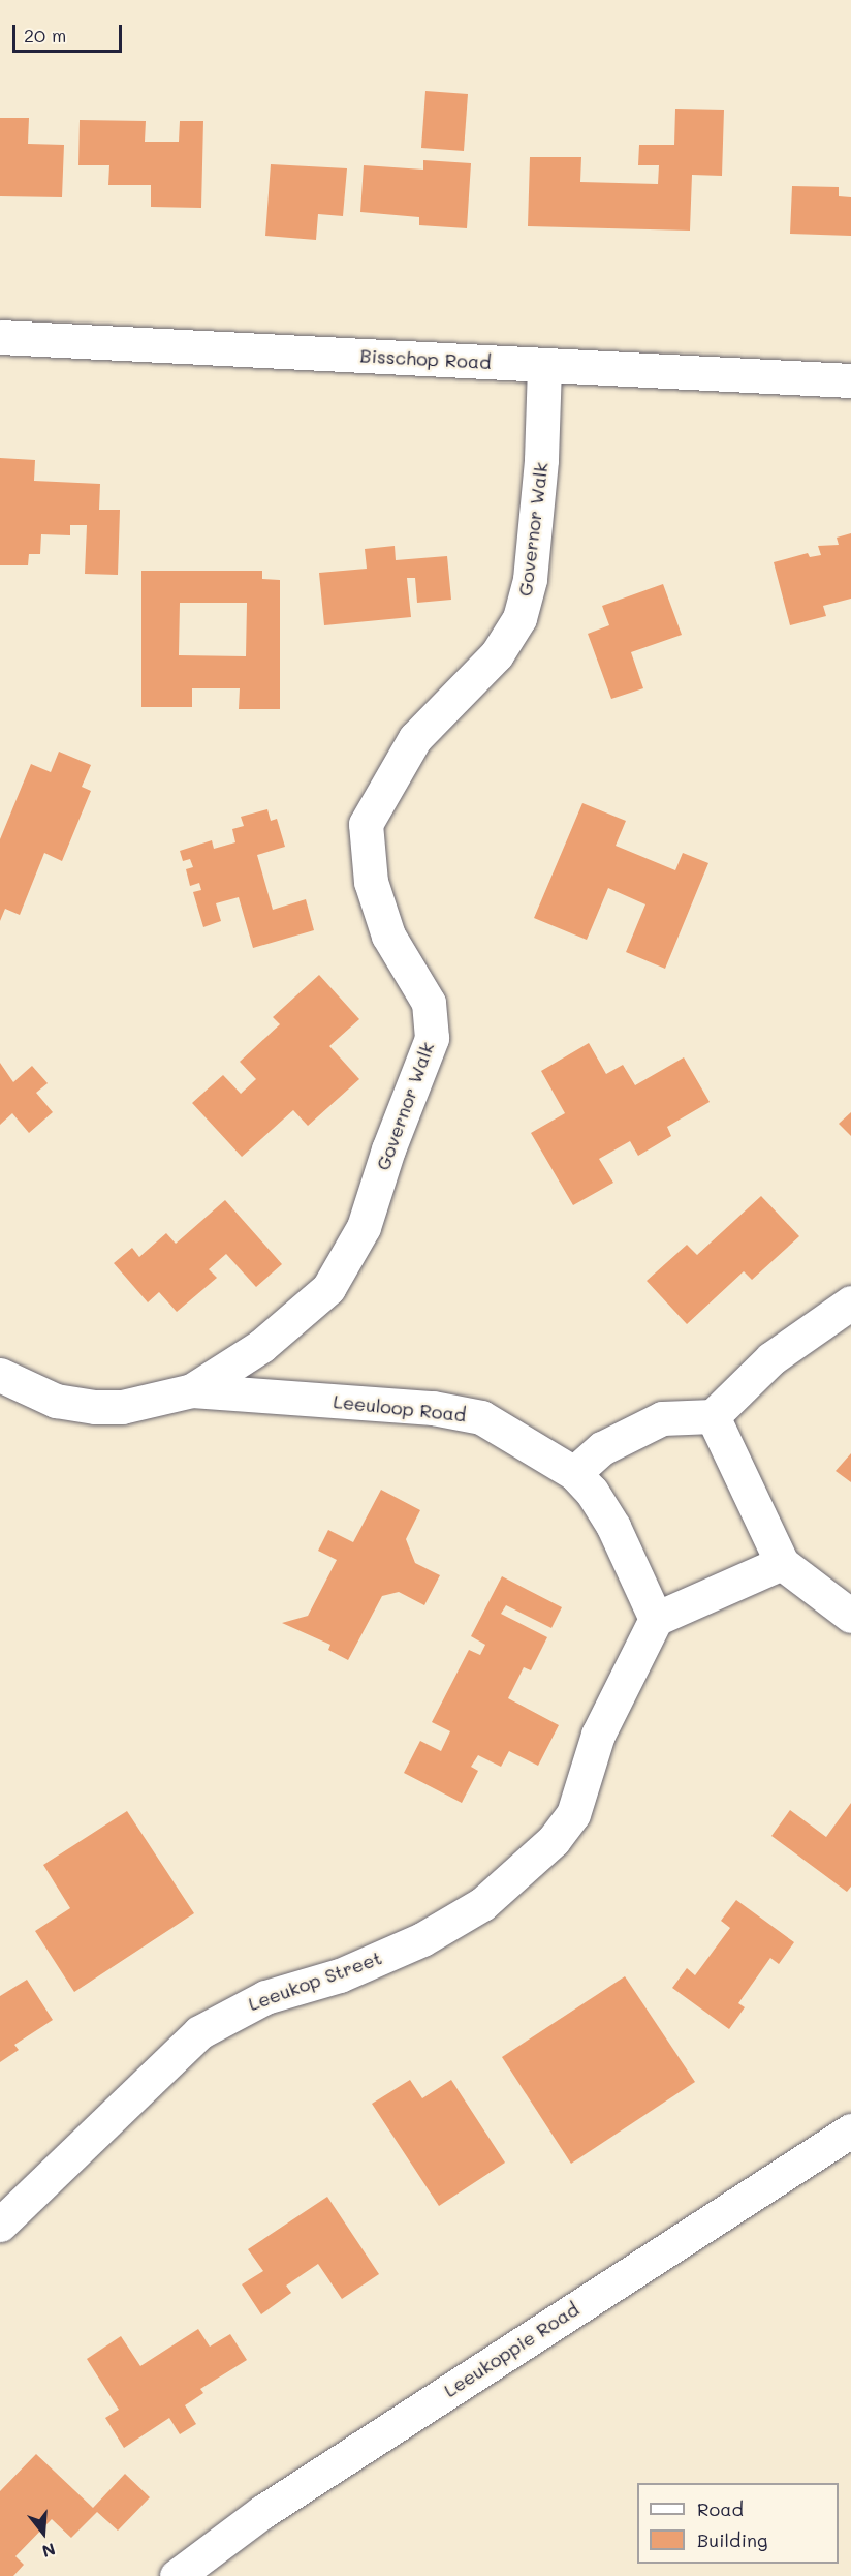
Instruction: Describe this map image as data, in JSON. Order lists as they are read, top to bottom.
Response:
{
  "streets": {
    "street": [
      "Bisschop Road",
      "Governor Walk",
      "Leeuloop Road",
      "Leeukop Street",
      "Leeukoppie Road"
    ]
  },
  "crossings": [
    ["Bisschop Road", "Governor Walk"],
    ["Governor Walk", "Leeuloop Road"],
    ["Leeuloop Road", "Leeukop Street"]
  ],
  "legend": ["Road", "Building"],
  "scale_bar": "20 m",
  "north": "bottom"
}
